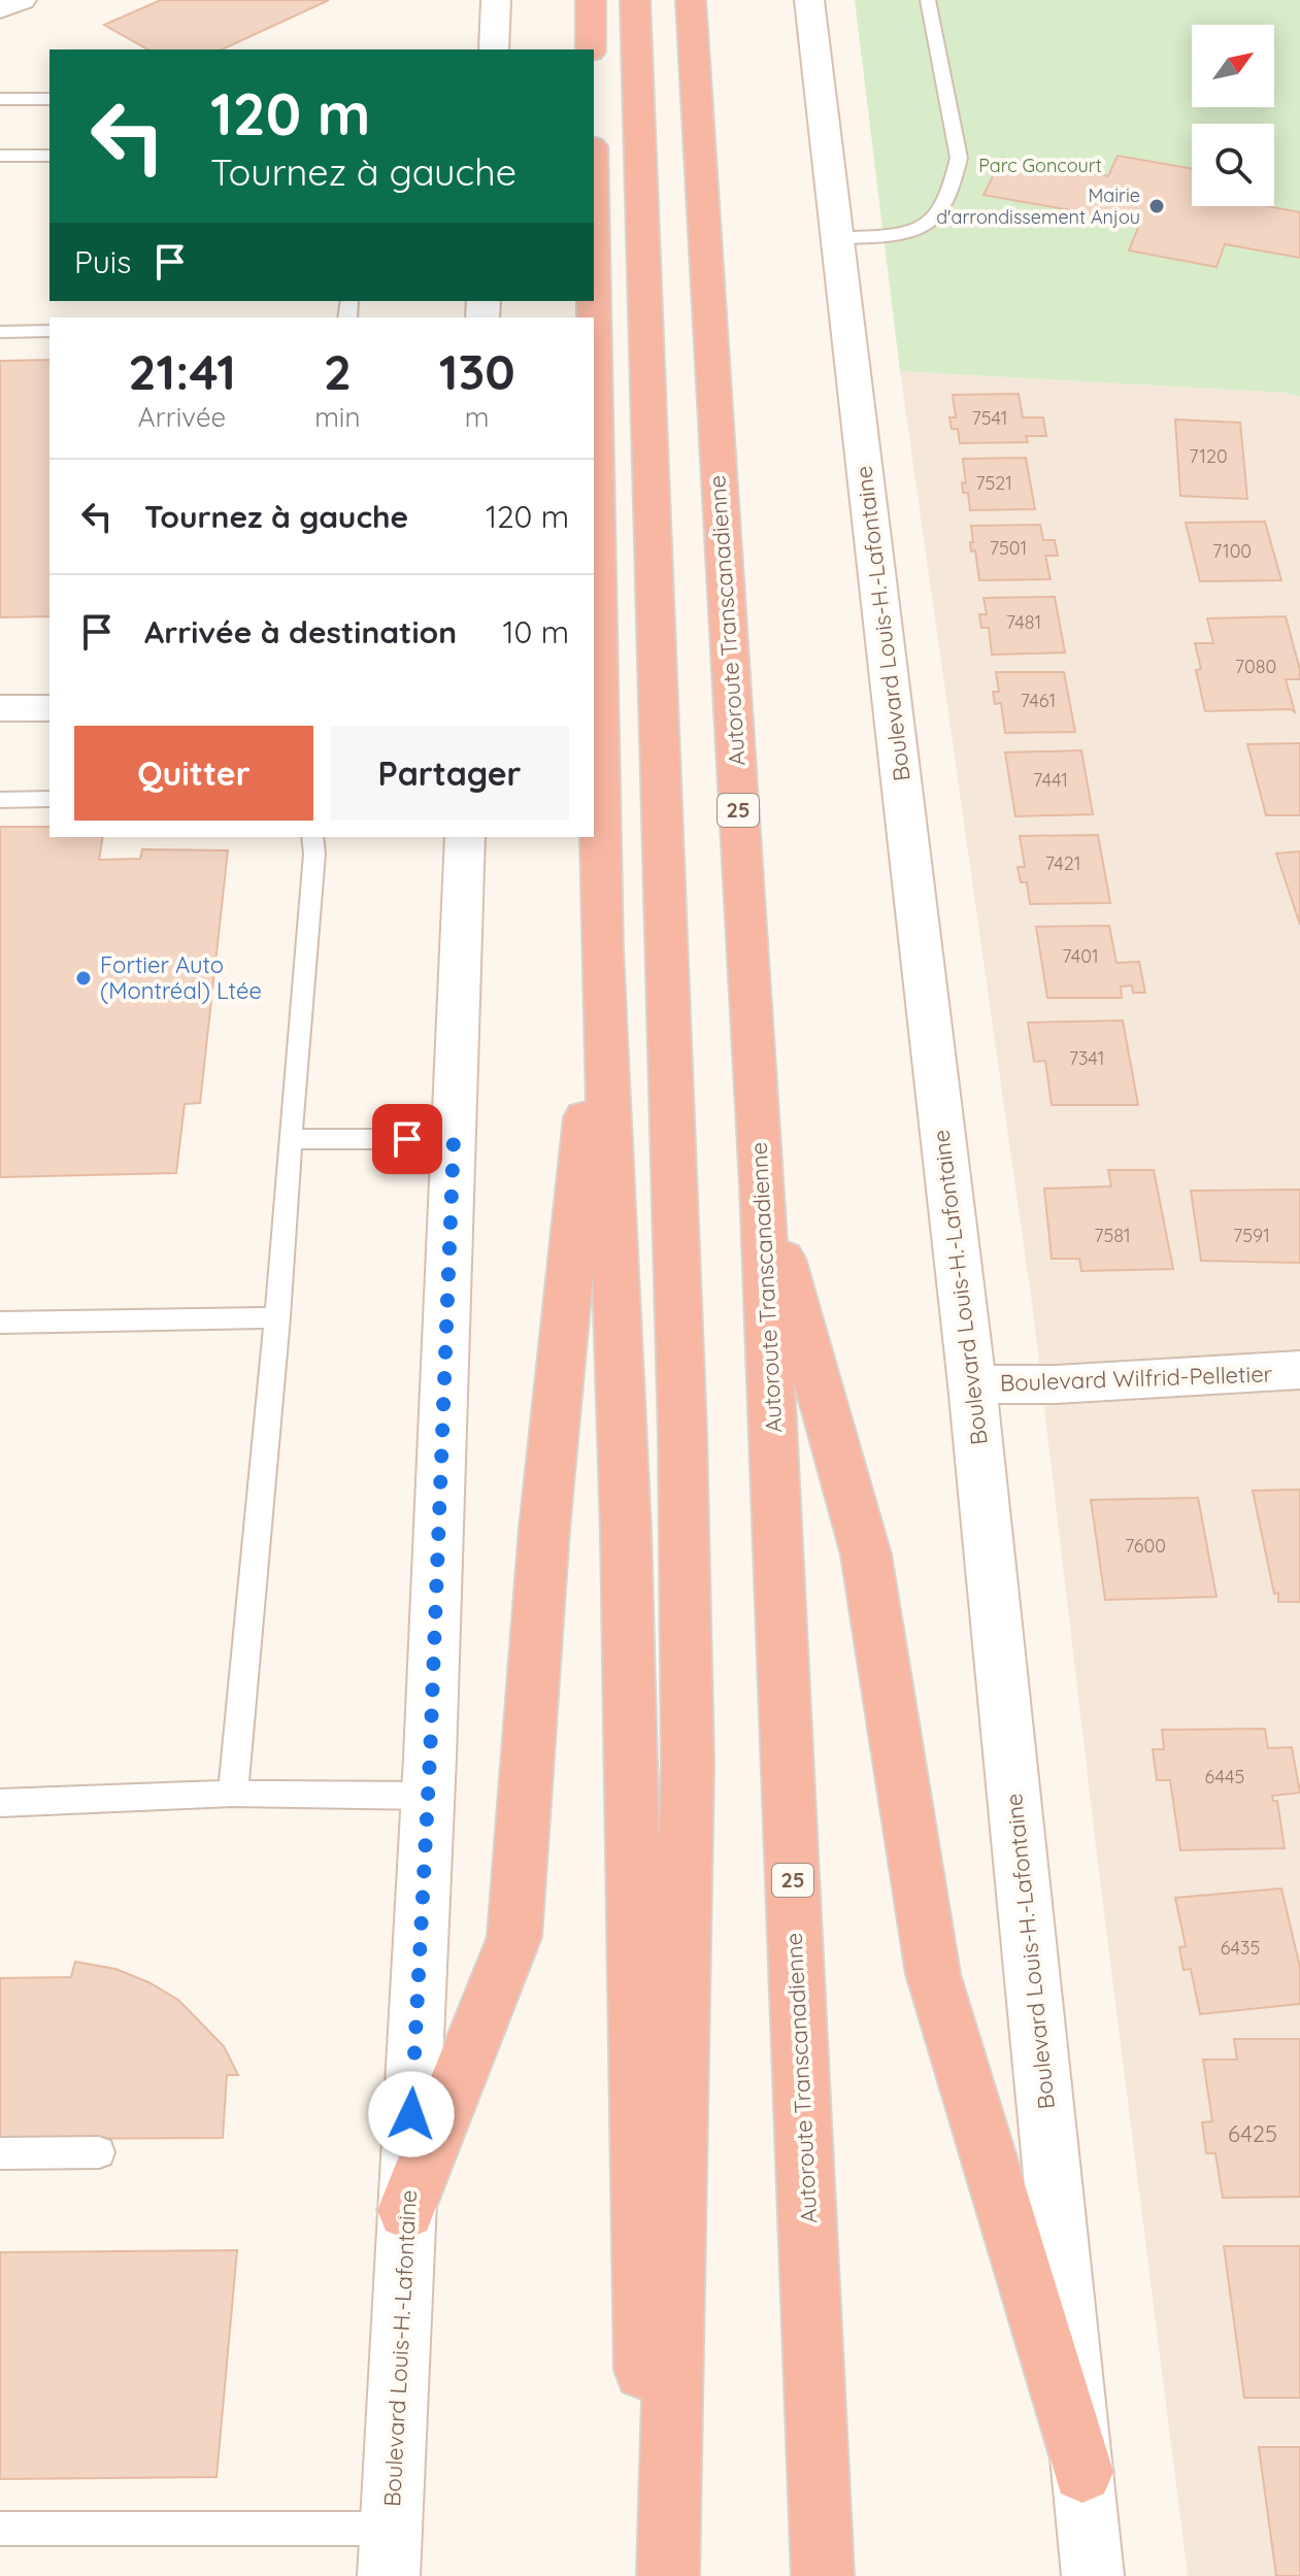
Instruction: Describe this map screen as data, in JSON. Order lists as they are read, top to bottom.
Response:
{
  "streets": {
    "highway": ["Autoroute Transcanadienne", "25"],
    "main road": ["Boulevard Louis-H.-Lafontaine", "Boulevard Wilfrid-Pelletier"]
  },
  "crossings": [
    ["Boulevard Louis-H.-Lafontaine", "Boulevard Wilfrid-Pelletier"]
  ],
  "parks": ["Parc Goncourt"],
  "places": ["Mairie d'arrondissement Anjou", "Fortier Auto (Montréal) Ltée"],
  "house_numbers": [
    "7541",
    "7120",
    "7521",
    "7501",
    "7100",
    "7481",
    "7080",
    "7461",
    "7441",
    "7421",
    "7401",
    "7341",
    "7581",
    "7591",
    "7600",
    "6445",
    "6435",
    "6425"
  ],
  "north": "top right",
  "page": {
    "turn": ["120 m", "Tournez à gauche"],
    "then": "Puis",
    "eta": [
      "21:41",
      "Arrivée",
      "2",
      "min",
      "130",
      "m"
    ],
    "list": [
      {
        "name": "Tournez à gauche",
        "value": "120 m"
      },
      {
        "name": "Arrivée à destination",
        "value": "10 m"
      }
    ],
    "buttons": ["Quitter", "Partager"]
  }
}
